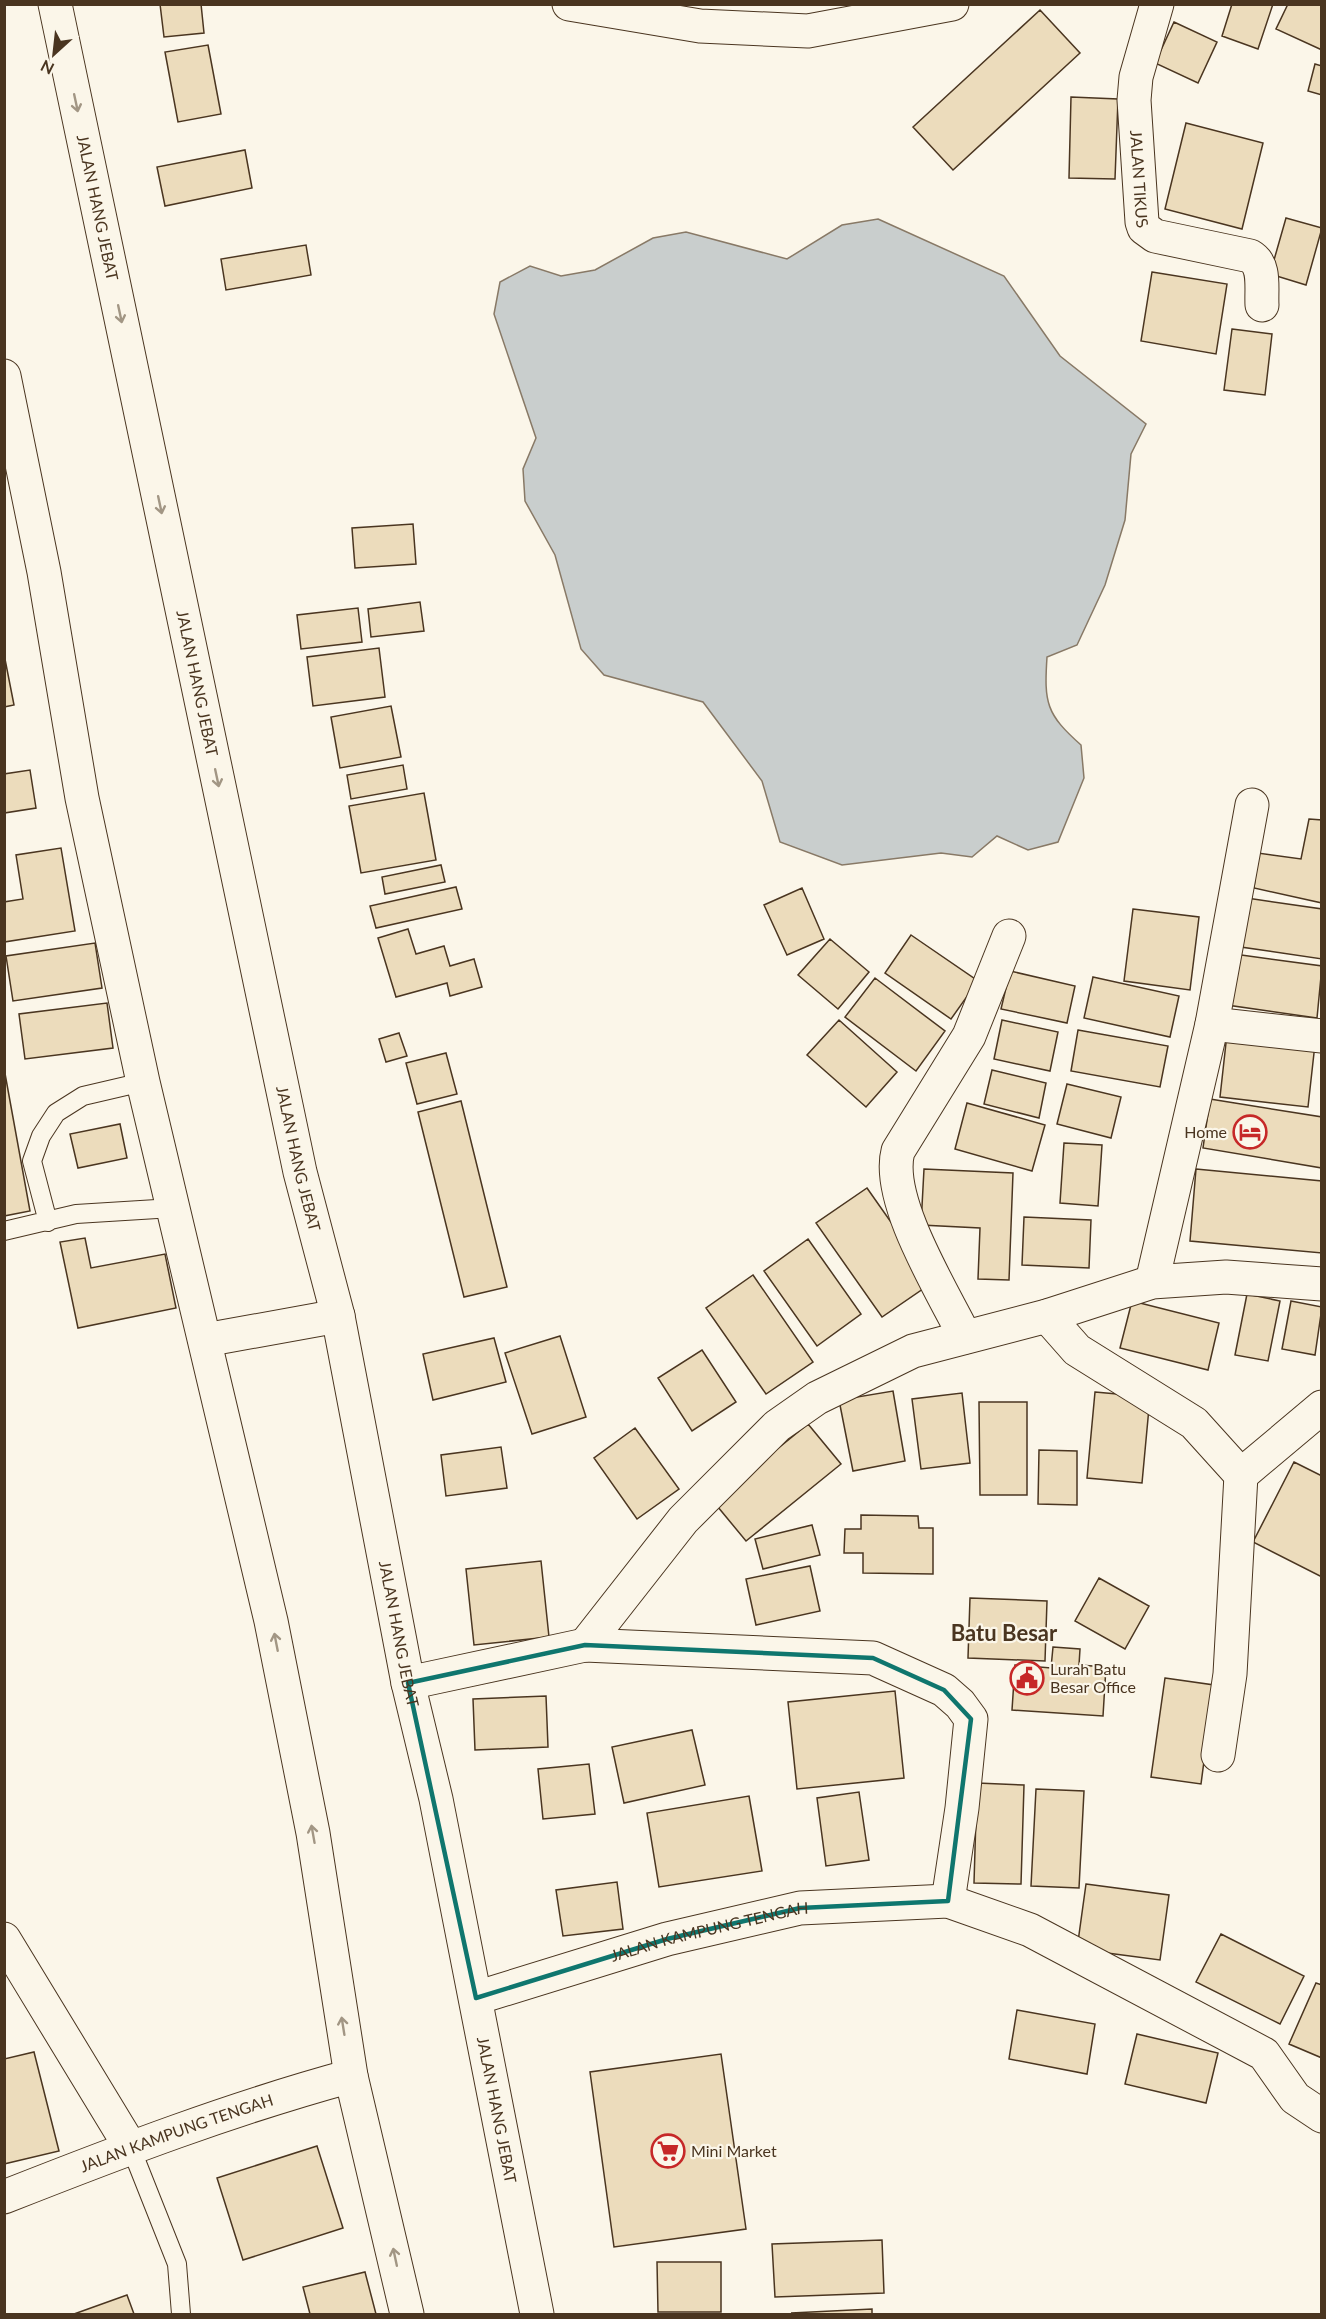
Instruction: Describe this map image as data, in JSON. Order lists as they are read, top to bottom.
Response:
{
  "streets": {
    "main road": ["JALAN TIKUS", "JALAN HANG JEBAT", "JALAN KAMPUNG TENGAH"]
  },
  "crossings": [
    ["JALAN HANG JEBAT", "JALAN KAMPUNG TENGAH"]
  ],
  "districts": ["Batu Besar"],
  "places": {
    "hotel": ["Home"],
    "public building": ["Lurah Batu Besar Office"],
    "supermarket": ["Mini Market"]
  },
  "north": "bottom left"
}
